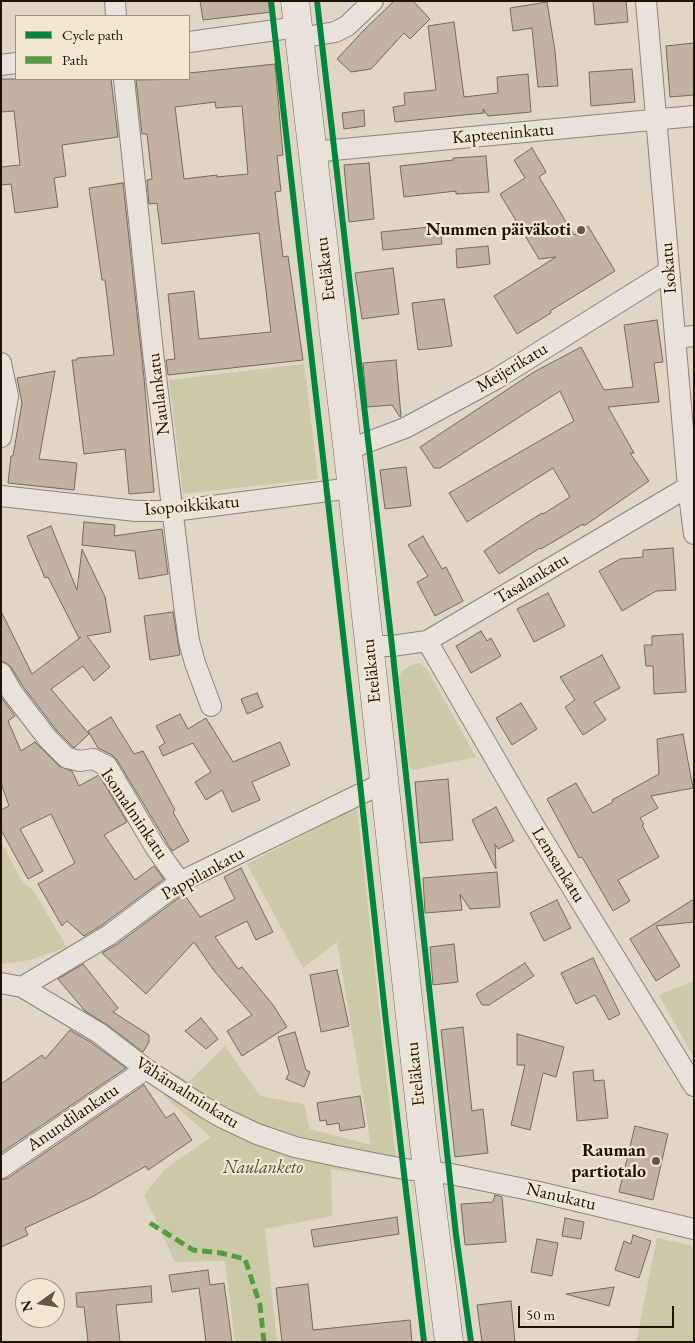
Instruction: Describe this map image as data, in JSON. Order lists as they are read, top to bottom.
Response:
{
  "streets": {
    "main road": ["Eteläkatu"],
    "street": [
      "Kapteeninkatu",
      "Isokatu",
      "Meijerikatu",
      "Naulankatu",
      "Isopoikkikatu",
      "Tasalankatu",
      "Isomalminkatu",
      "Lemsankatu",
      "Pappilankatu",
      "Vähämalminkatu",
      "Anundilankatu",
      "Nanukatu"
    ]
  },
  "crossings": [
    ["Kapteeninkatu", "Isokatu"],
    ["Kapteeninkatu", "Eteläkatu"],
    ["Isokatu", "Meijerikatu"],
    ["Isokatu", "Tasalankatu"],
    ["Eteläkatu", "Meijerikatu"],
    ["Eteläkatu", "Isopoikkikatu"],
    ["Eteläkatu", "Tasalankatu"],
    ["Eteläkatu", "Pappilankatu"],
    ["Eteläkatu", "Vähämalminkatu"],
    ["Eteläkatu", "Nanukatu"],
    ["Naulankatu", "Isopoikkikatu"],
    ["Tasalankatu", "Lemsankatu"],
    ["Isomalminkatu", "Pappilankatu"],
    ["Pappilankatu", "Vähämalminkatu"],
    ["Vähämalminkatu", "Anundilankatu"],
    ["Vähämalminkatu", "Nanukatu"]
  ],
  "parks": ["Naulanketo"],
  "places": ["Nummen päiväkoti", "Rauman partiotalo"],
  "legend": ["Cycle path", "Path"],
  "scale_bar": "50 m",
  "north": "left"
}
